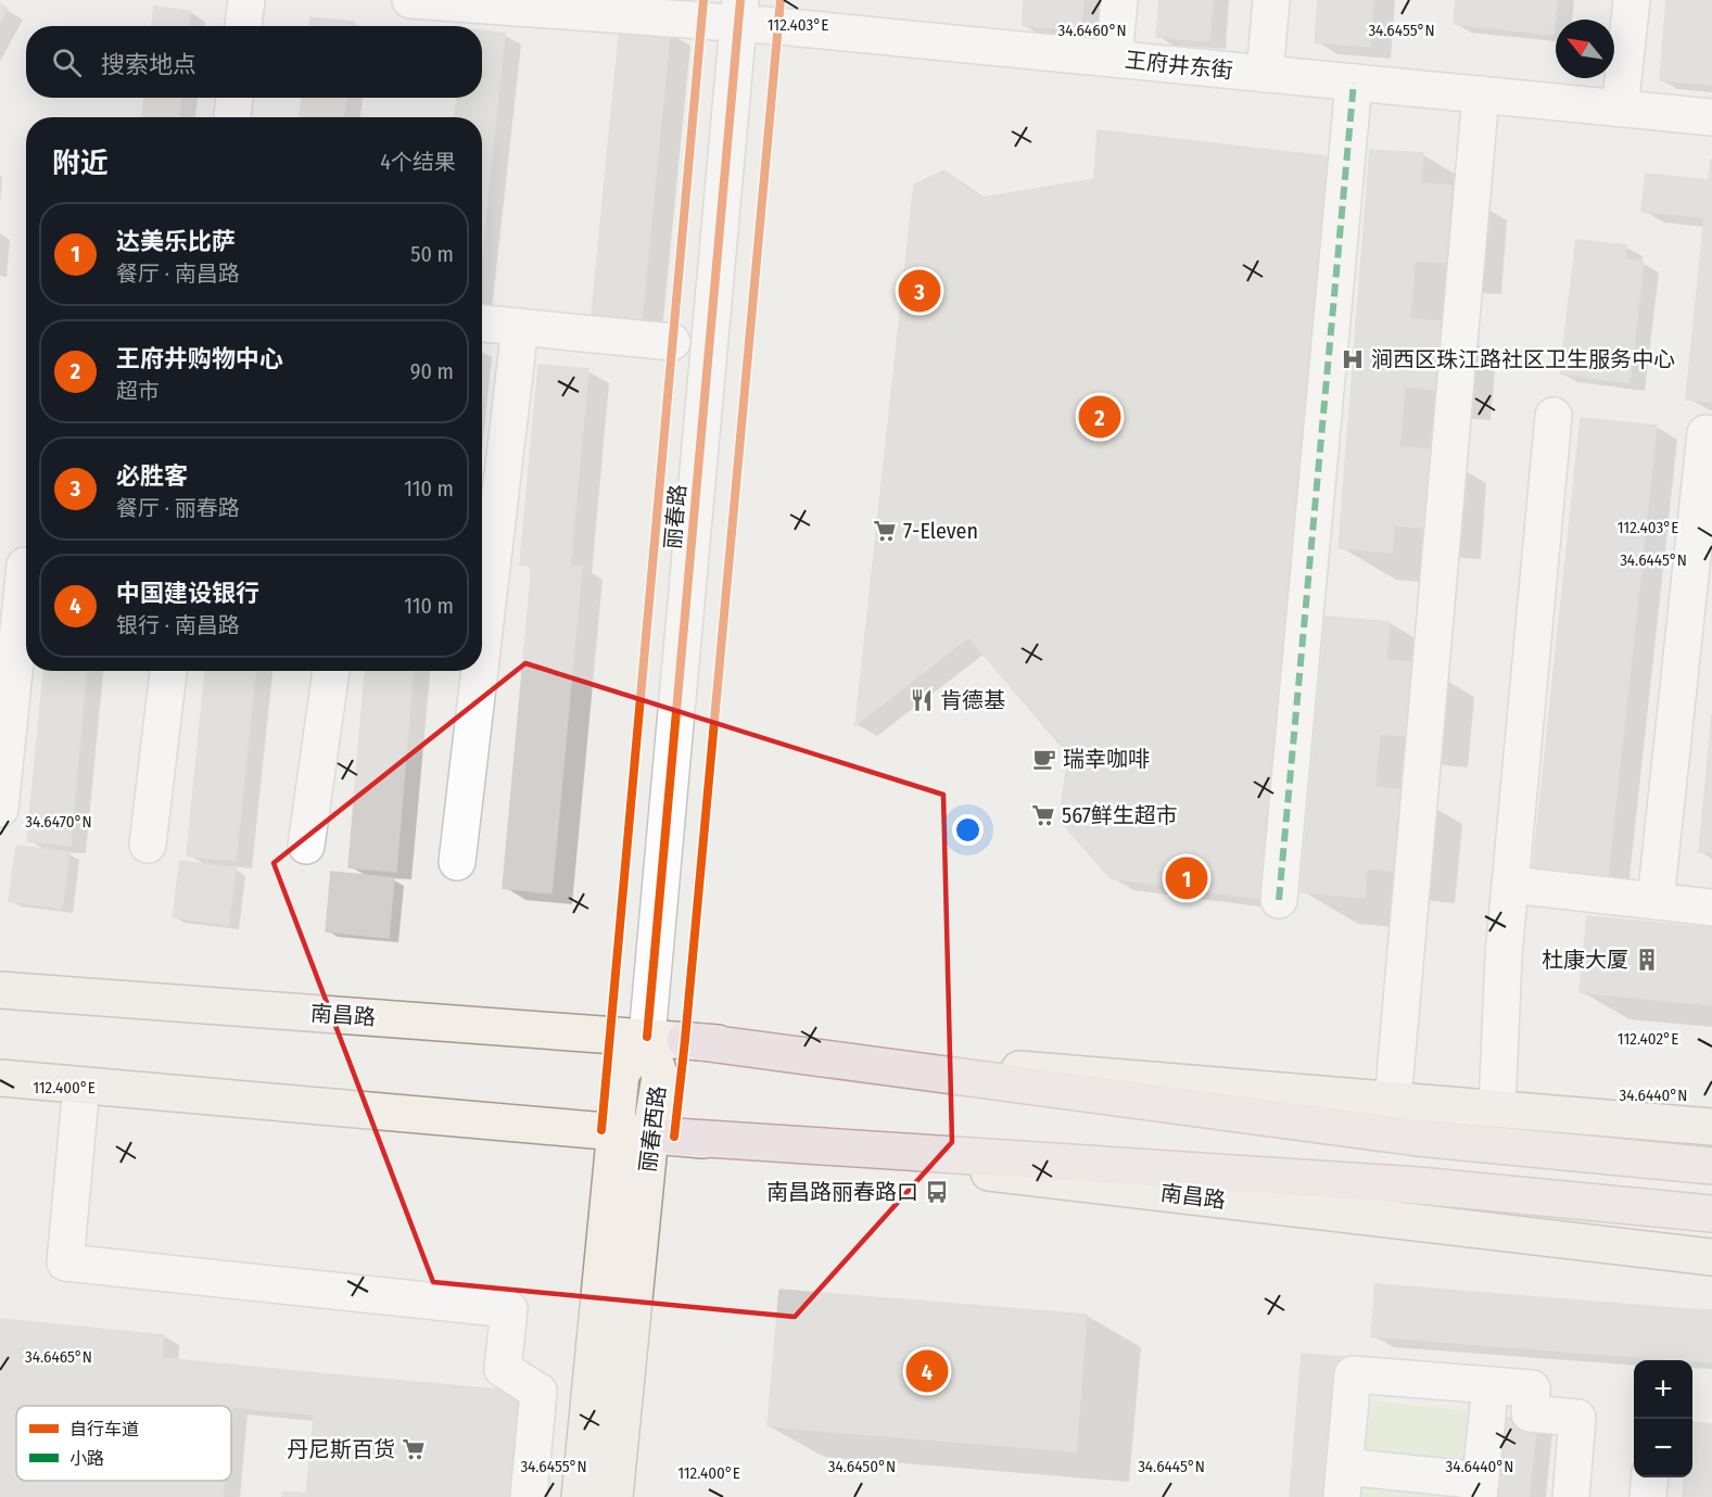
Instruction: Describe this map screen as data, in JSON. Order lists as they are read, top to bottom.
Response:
{
  "streets": {
    "highway": ["南昌路"],
    "main road": ["丽春西路"],
    "street": ["王府井东街", "丽春路"]
  },
  "crossings": [
    ["王府井东街", "丽春路"],
    ["丽春路", "南昌路"],
    ["丽春路", "丽春西路"],
    ["南昌路", "丽春西路"]
  ],
  "places": {
    "hospital": ["涧西区珠江路社区卫生服务中心"],
    "supermarket": ["7-Eleven", "567鲜生超市", "丹尼斯百货"],
    "restaurant": ["肯德基"],
    "cafe": ["瑞幸咖啡"],
    "building": ["杜康大厦"],
    "bus stop": ["南昌路丽春路口"]
  },
  "legend": ["自行车道", "小路"],
  "north": "top left",
  "page": {
    "search": "搜索地点",
    "heading": ["附近", "4个结果"],
    "list": [
      {
        "mark": "1",
        "name": "达美乐比萨",
        "note": "餐厅 · 南昌路",
        "value": "50 m"
      },
      {
        "mark": "2",
        "name": "王府井购物中心",
        "note": "超市",
        "value": "90 m"
      },
      {
        "mark": "3",
        "name": "必胜客",
        "note": "餐厅 · 丽春路",
        "value": "110 m"
      },
      {
        "mark": "4",
        "name": "中国建设银行",
        "note": "银行 · 南昌路",
        "value": "110 m"
      }
    ],
    "pins": [
      "3",
      "2",
      "1",
      "4"
    ],
    "map_buttons": ["+", "−"]
  },
  "coordinates": [
    "112.403°E",
    "34.6460°N",
    "34.6455°N",
    "34.6445°N",
    "34.6470°N",
    "112.402°E",
    "112.400°E",
    "34.6440°N",
    "34.6465°N",
    "34.6450°N"
  ]
}
